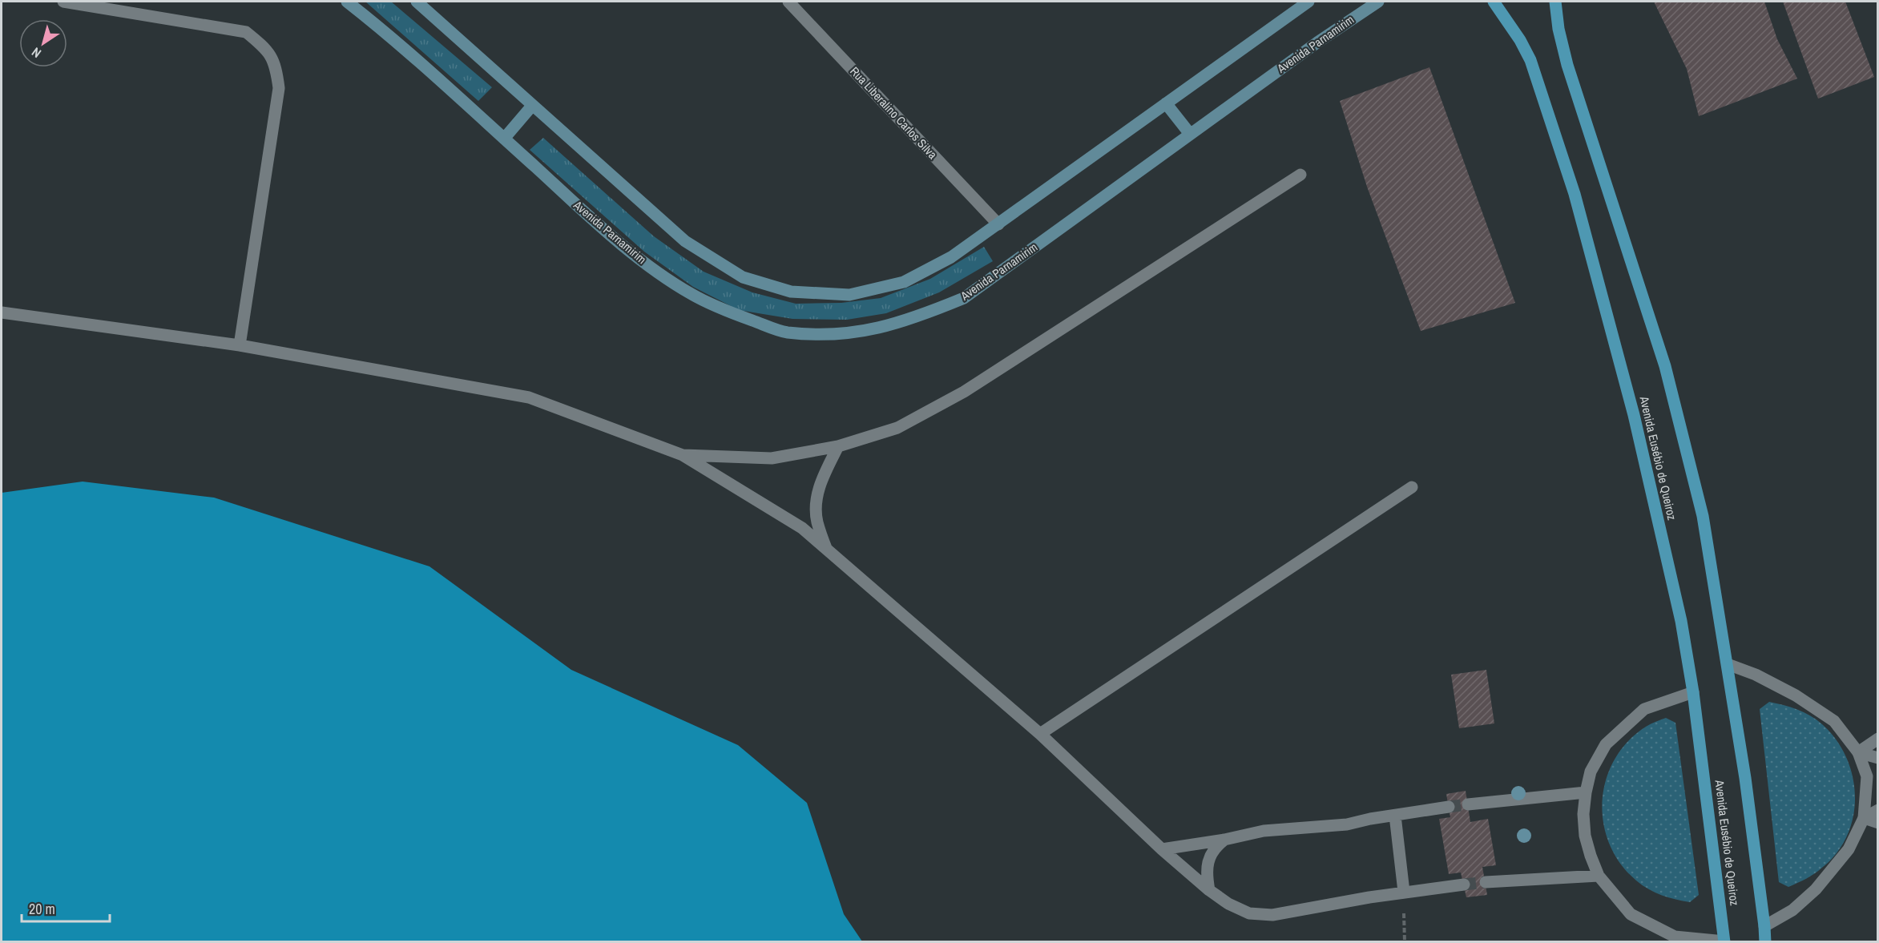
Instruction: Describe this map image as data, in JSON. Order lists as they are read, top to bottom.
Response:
{
  "streets": {
    "main road": ["Avenida Eusébio de Queiroz"],
    "street": ["Avenida Parnamirim", "Rua Liberalino Carlos Silva"]
  },
  "scale_bar": "20 m",
  "north": "bottom left"
}
